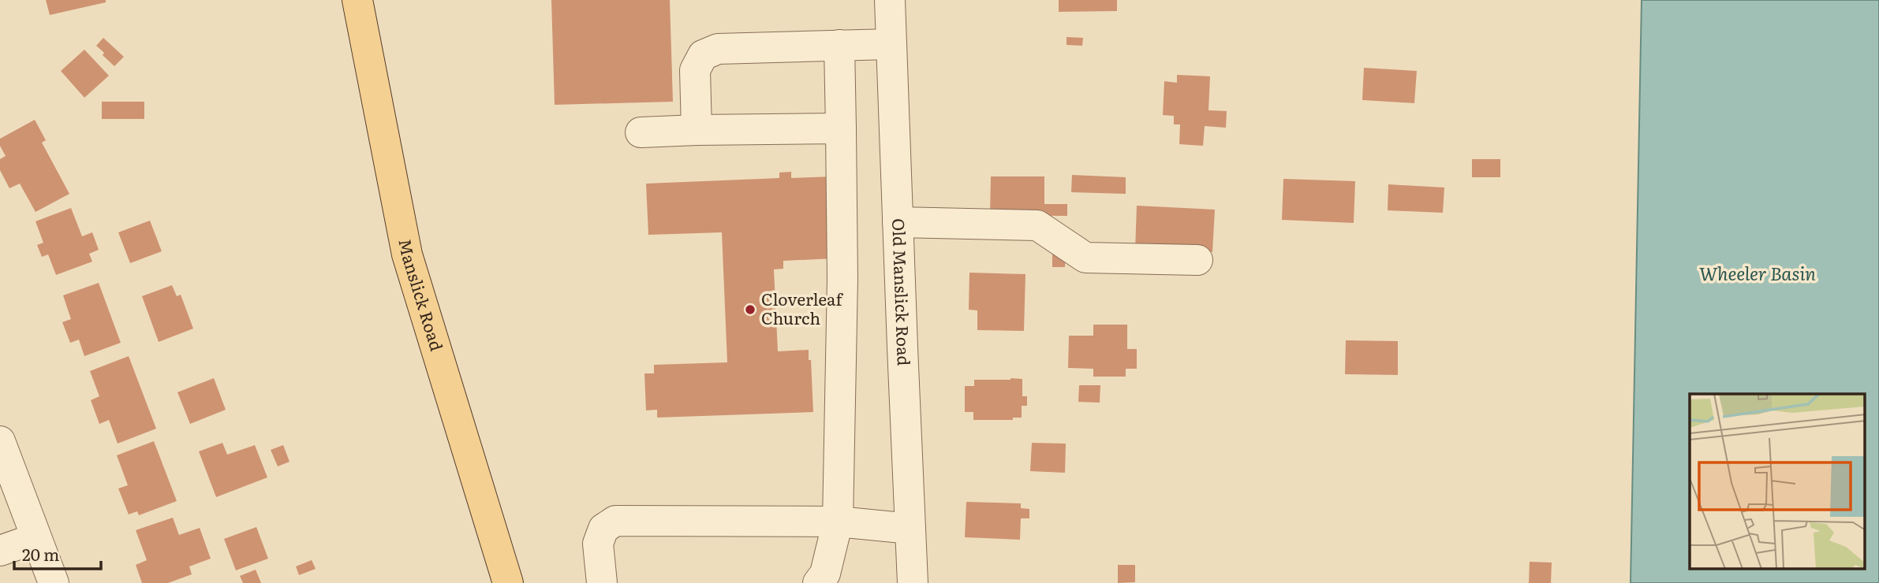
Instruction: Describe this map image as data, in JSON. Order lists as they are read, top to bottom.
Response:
{
  "streets": {
    "main road": ["Manslick Road"],
    "street": ["Old Manslick Road"]
  },
  "water": ["Wheeler Basin"],
  "places": ["Cloverleaf Church"],
  "scale_bar": "20 m"
}
